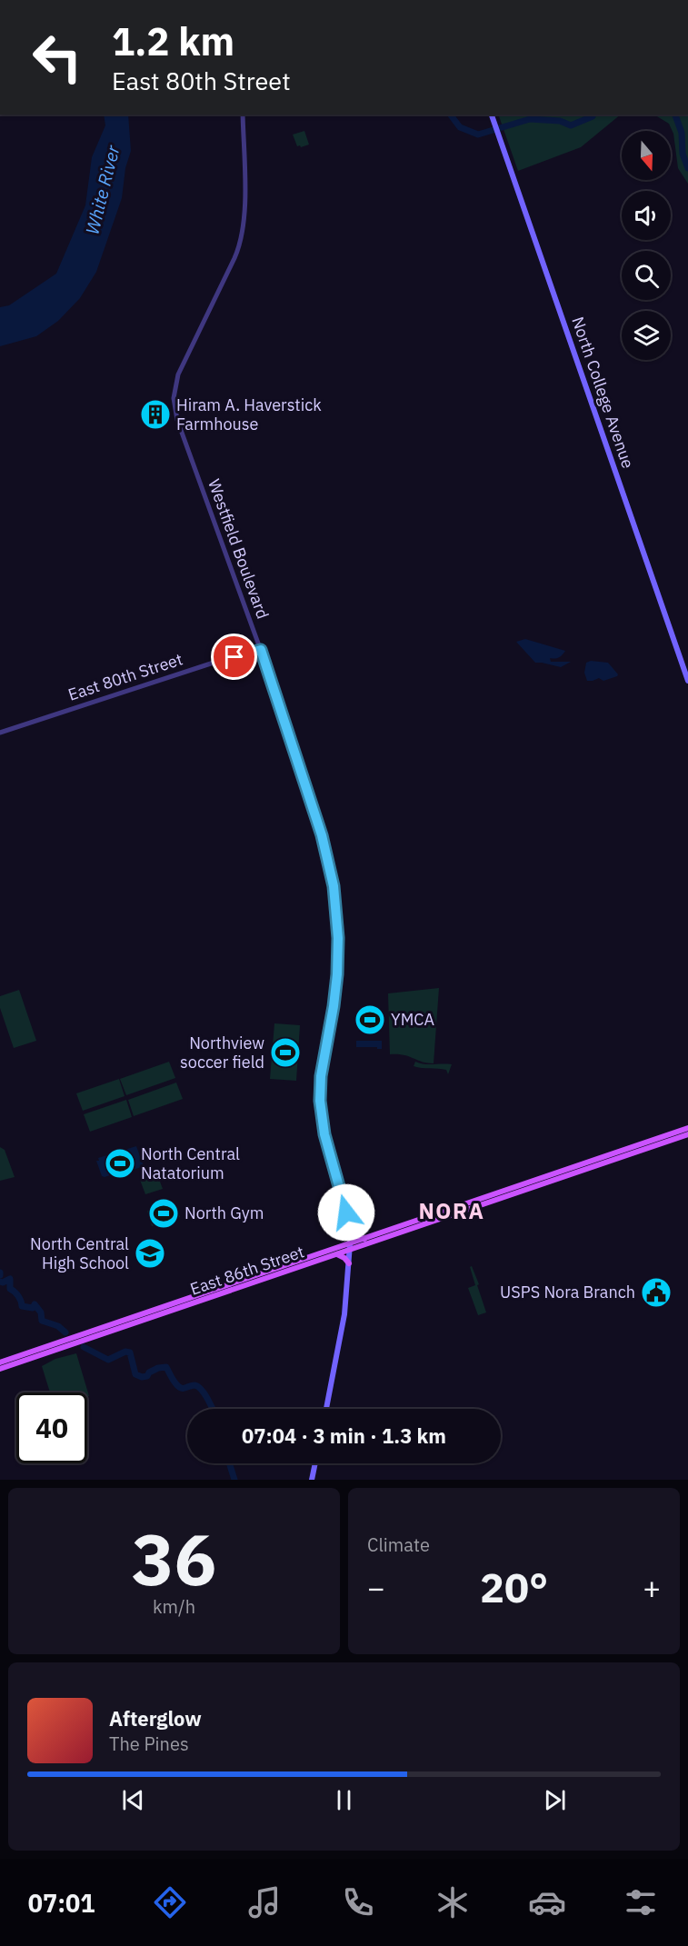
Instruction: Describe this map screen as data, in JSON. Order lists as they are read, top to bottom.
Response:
{
  "streets": {
    "main road": ["North College Avenue", "Westfield Boulevard", "East 86th Street"],
    "street": ["East 80th Street"]
  },
  "crossings": [
    ["Westfield Boulevard", "East 80th Street"],
    ["Westfield Boulevard", "East 86th Street"]
  ],
  "districts": ["NORA"],
  "water": ["White River"],
  "places": {
    "building": ["Hiram A. Haverstick Farmhouse"],
    "sports": [
      "YMCA",
      "Northview soccer field",
      "North Central Natatorium",
      "North Gym"
    ],
    "school or university": ["North Central High School"],
    "public building": ["USPS Nora Branch"]
  },
  "north": "bottom",
  "page": {
    "turn": ["1.2 km", "East 80th Street"],
    "limit": "40",
    "trip": "07:04 · 3 min · 1.3 km",
    "tile": [
      ["36", "km/h"],
      "Climate"
    ],
    "heat": ["−", "20°", "+"],
    "song": ["Afterglow", "The Pines"],
    "tabs": "07:01"
  }
}
